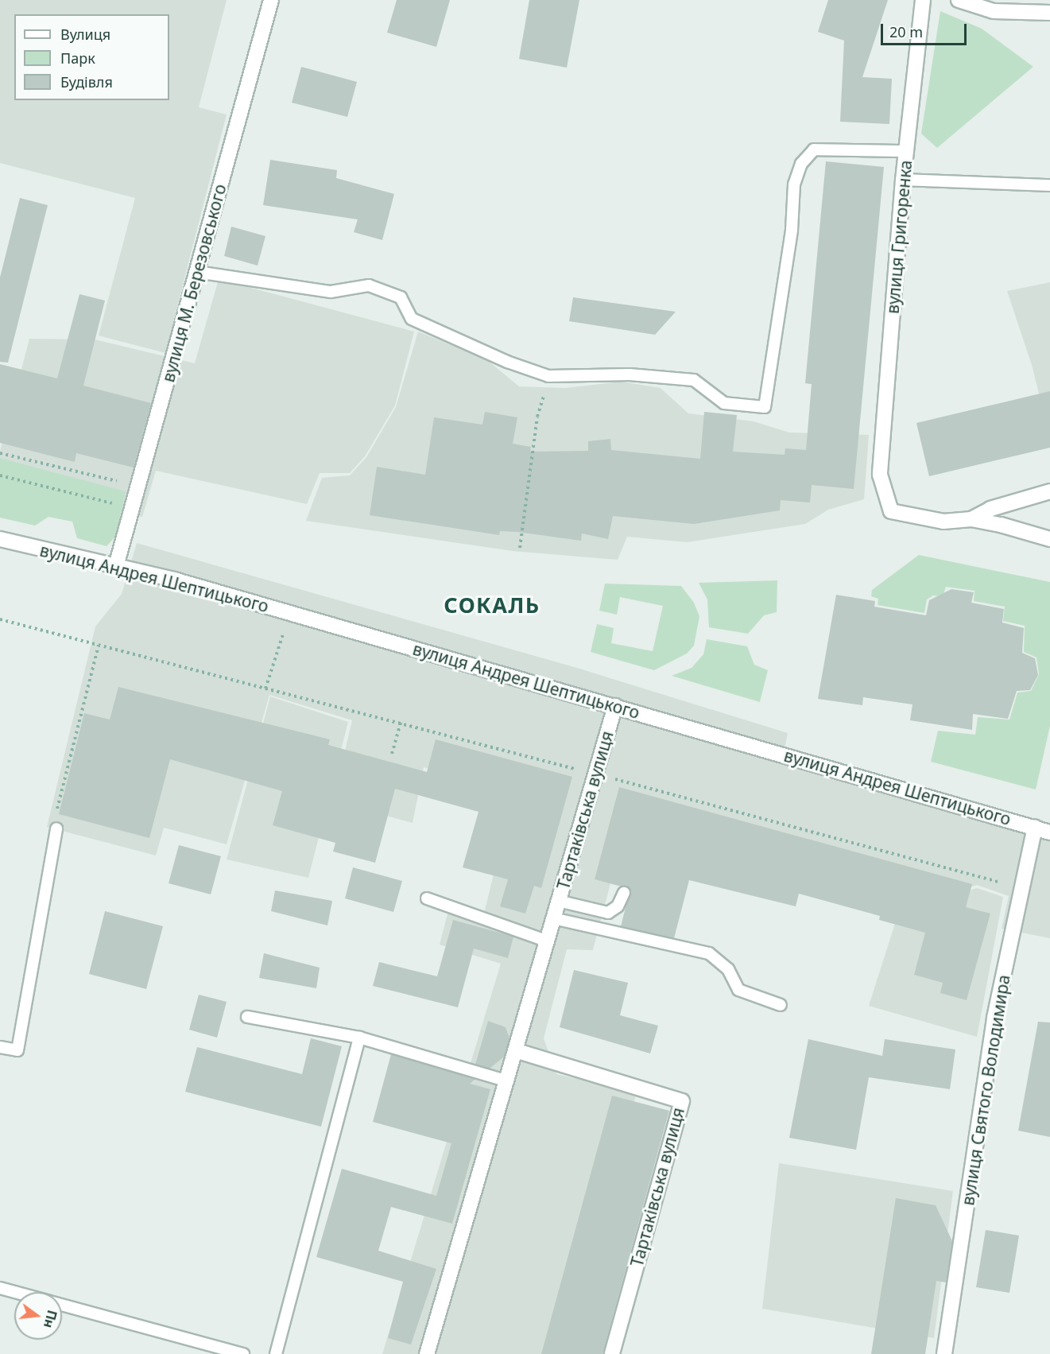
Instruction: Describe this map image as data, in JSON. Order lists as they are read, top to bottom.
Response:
{
  "streets": {
    "street": [
      "вулиця Григоренка",
      "вулиця М. Березовського",
      "вулиця Андрея Шептицького",
      "Тартаківська вулиця",
      "вулиця Святого Володимира"
    ]
  },
  "crossings": [
    ["вулиця М. Березовського", "вулиця Андрея Шептицького"],
    ["вулиця Андрея Шептицького", "Тартаківська вулиця"],
    ["вулиця Андрея Шептицького", "вулиця Святого Володимира"]
  ],
  "districts": ["СОКАЛЬ"],
  "legend": ["Вулиця", "Парк", "Будівля"],
  "scale_bar": "20 m",
  "north": "right"
}
